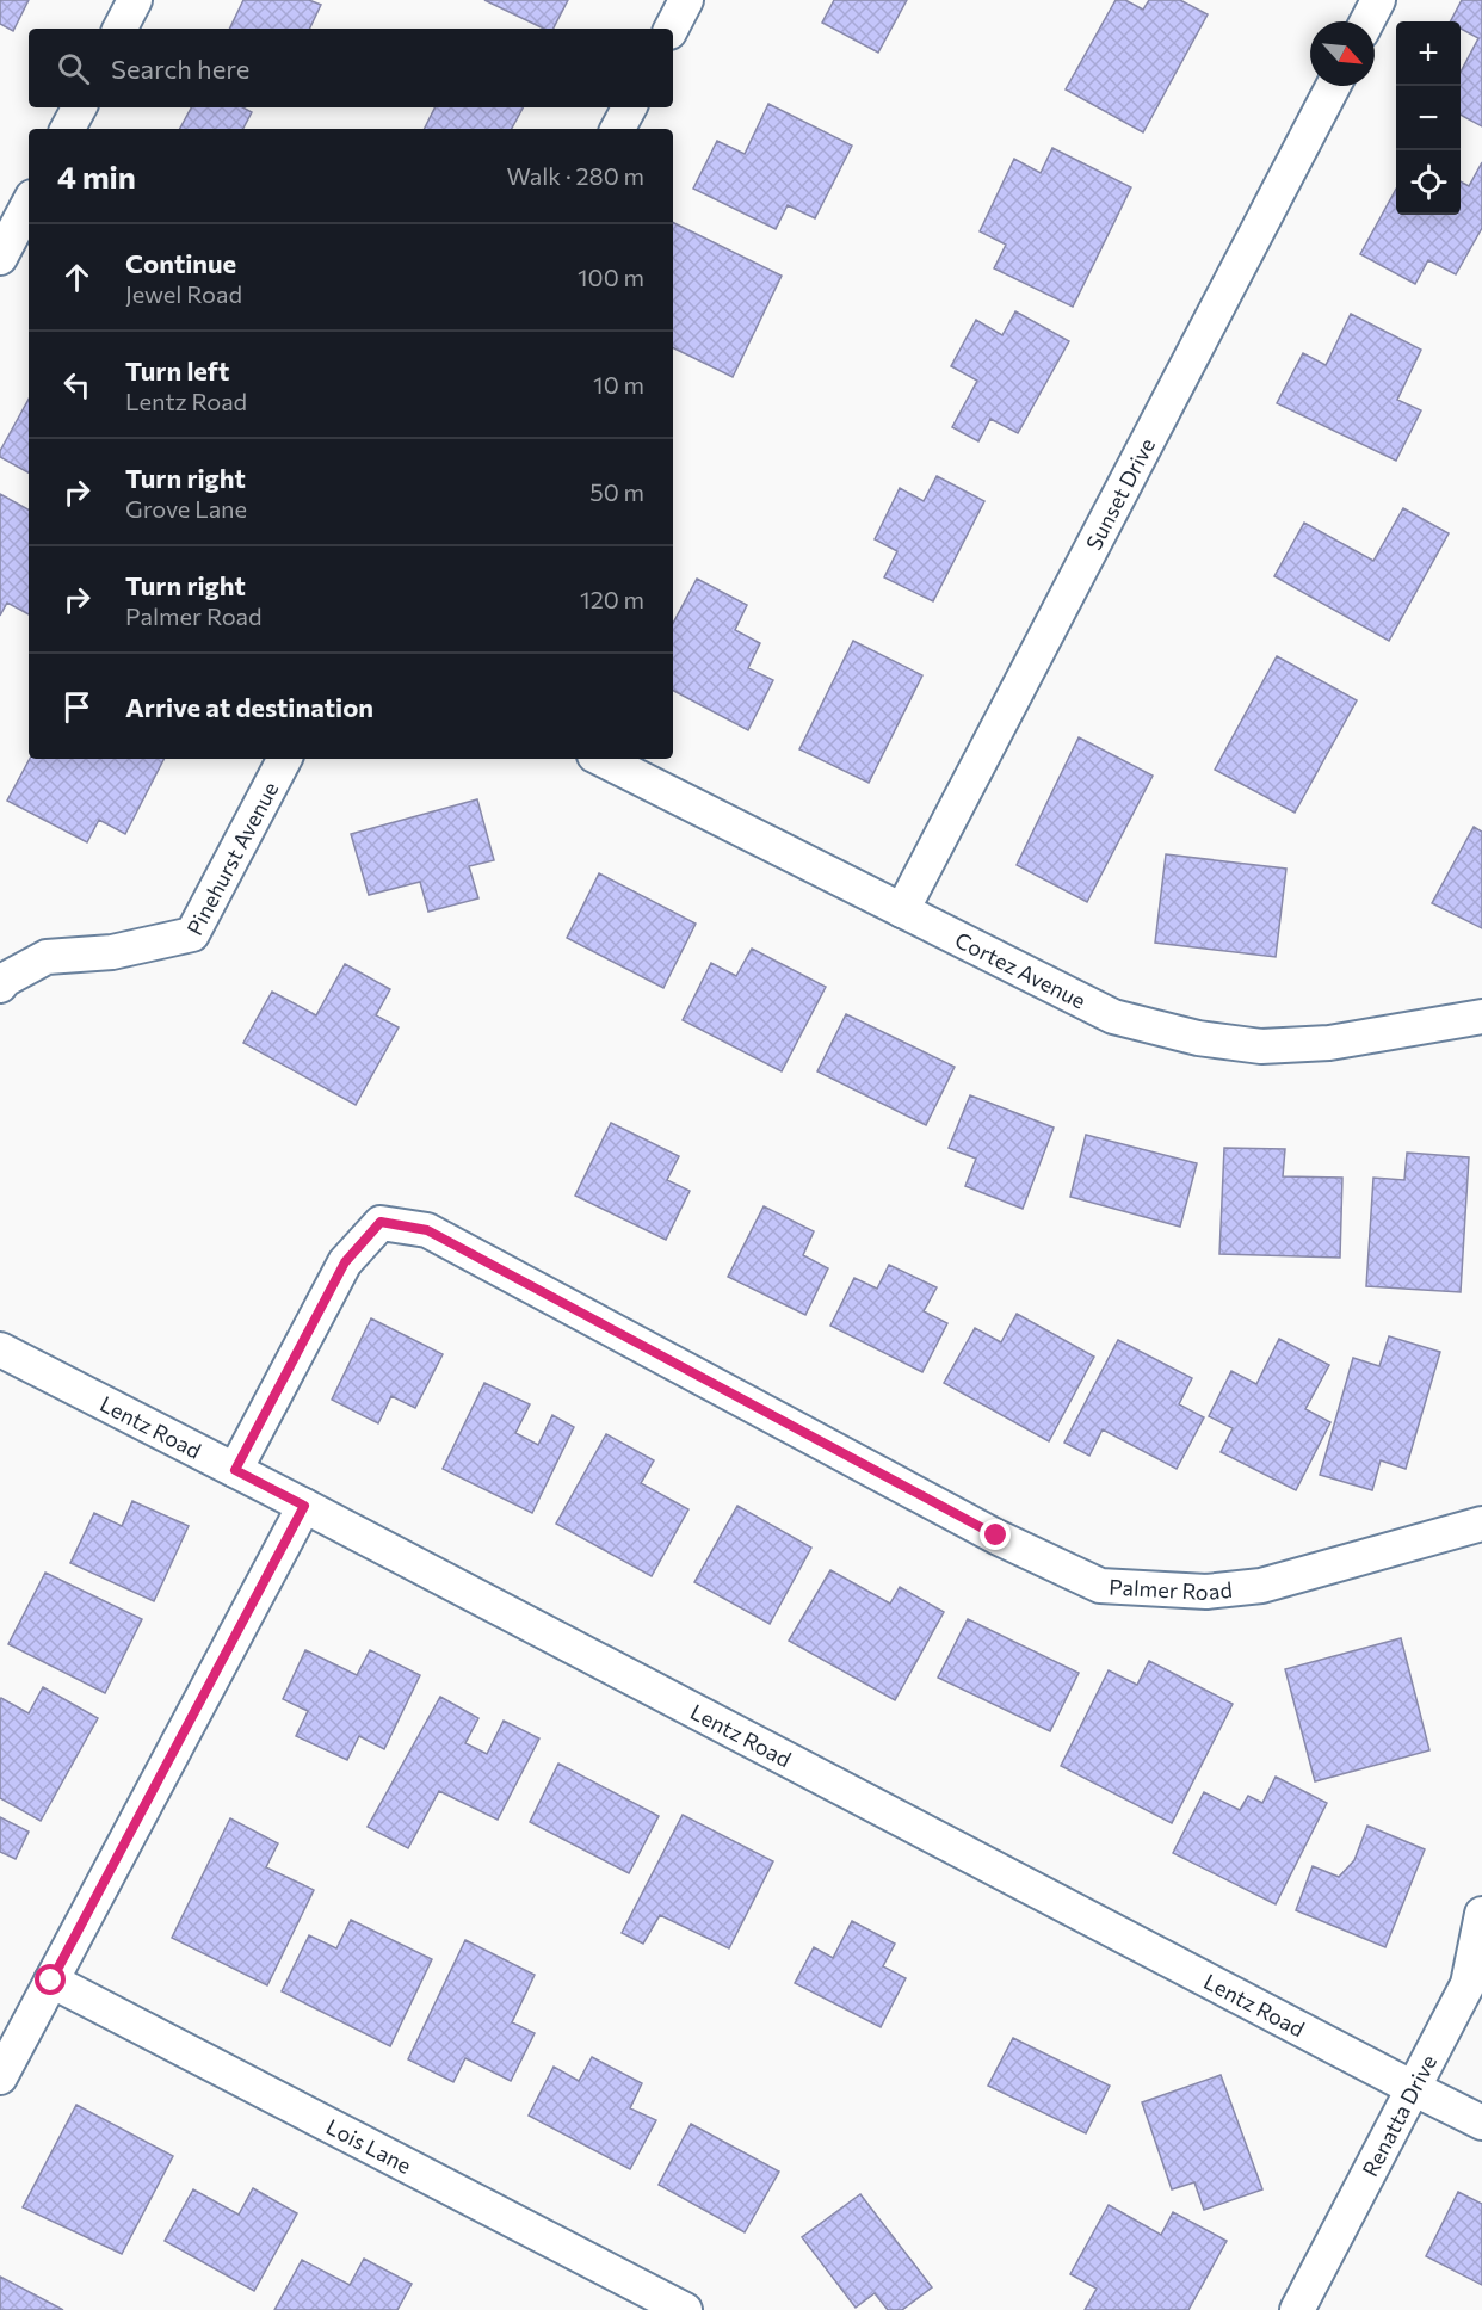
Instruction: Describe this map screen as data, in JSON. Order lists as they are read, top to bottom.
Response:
{
  "streets": {
    "street": [
      "Sunset Drive",
      "Pinehurst Avenue",
      "Cortez Avenue",
      "Lentz Road",
      "Palmer Road",
      "Renatta Drive",
      "Lois Lane"
    ]
  },
  "crossings": [
    ["Sunset Drive", "Cortez Avenue"],
    ["Lentz Road", "Palmer Road"],
    ["Lentz Road", "Renatta Drive"]
  ],
  "north": "bottom right",
  "page": {
    "map_buttons": ["+", "−"],
    "search": "Search here",
    "heading": ["4 min", "Walk · 280 m"],
    "list": [
      ["Continue", "Jewel Road", "100 m"],
      ["Turn left", "Lentz Road", "10 m"],
      ["Turn right", "Grove Lane", "50 m"],
      ["Turn right", "Palmer Road", "120 m"],
      "Arrive at destination"
    ]
  }
}
